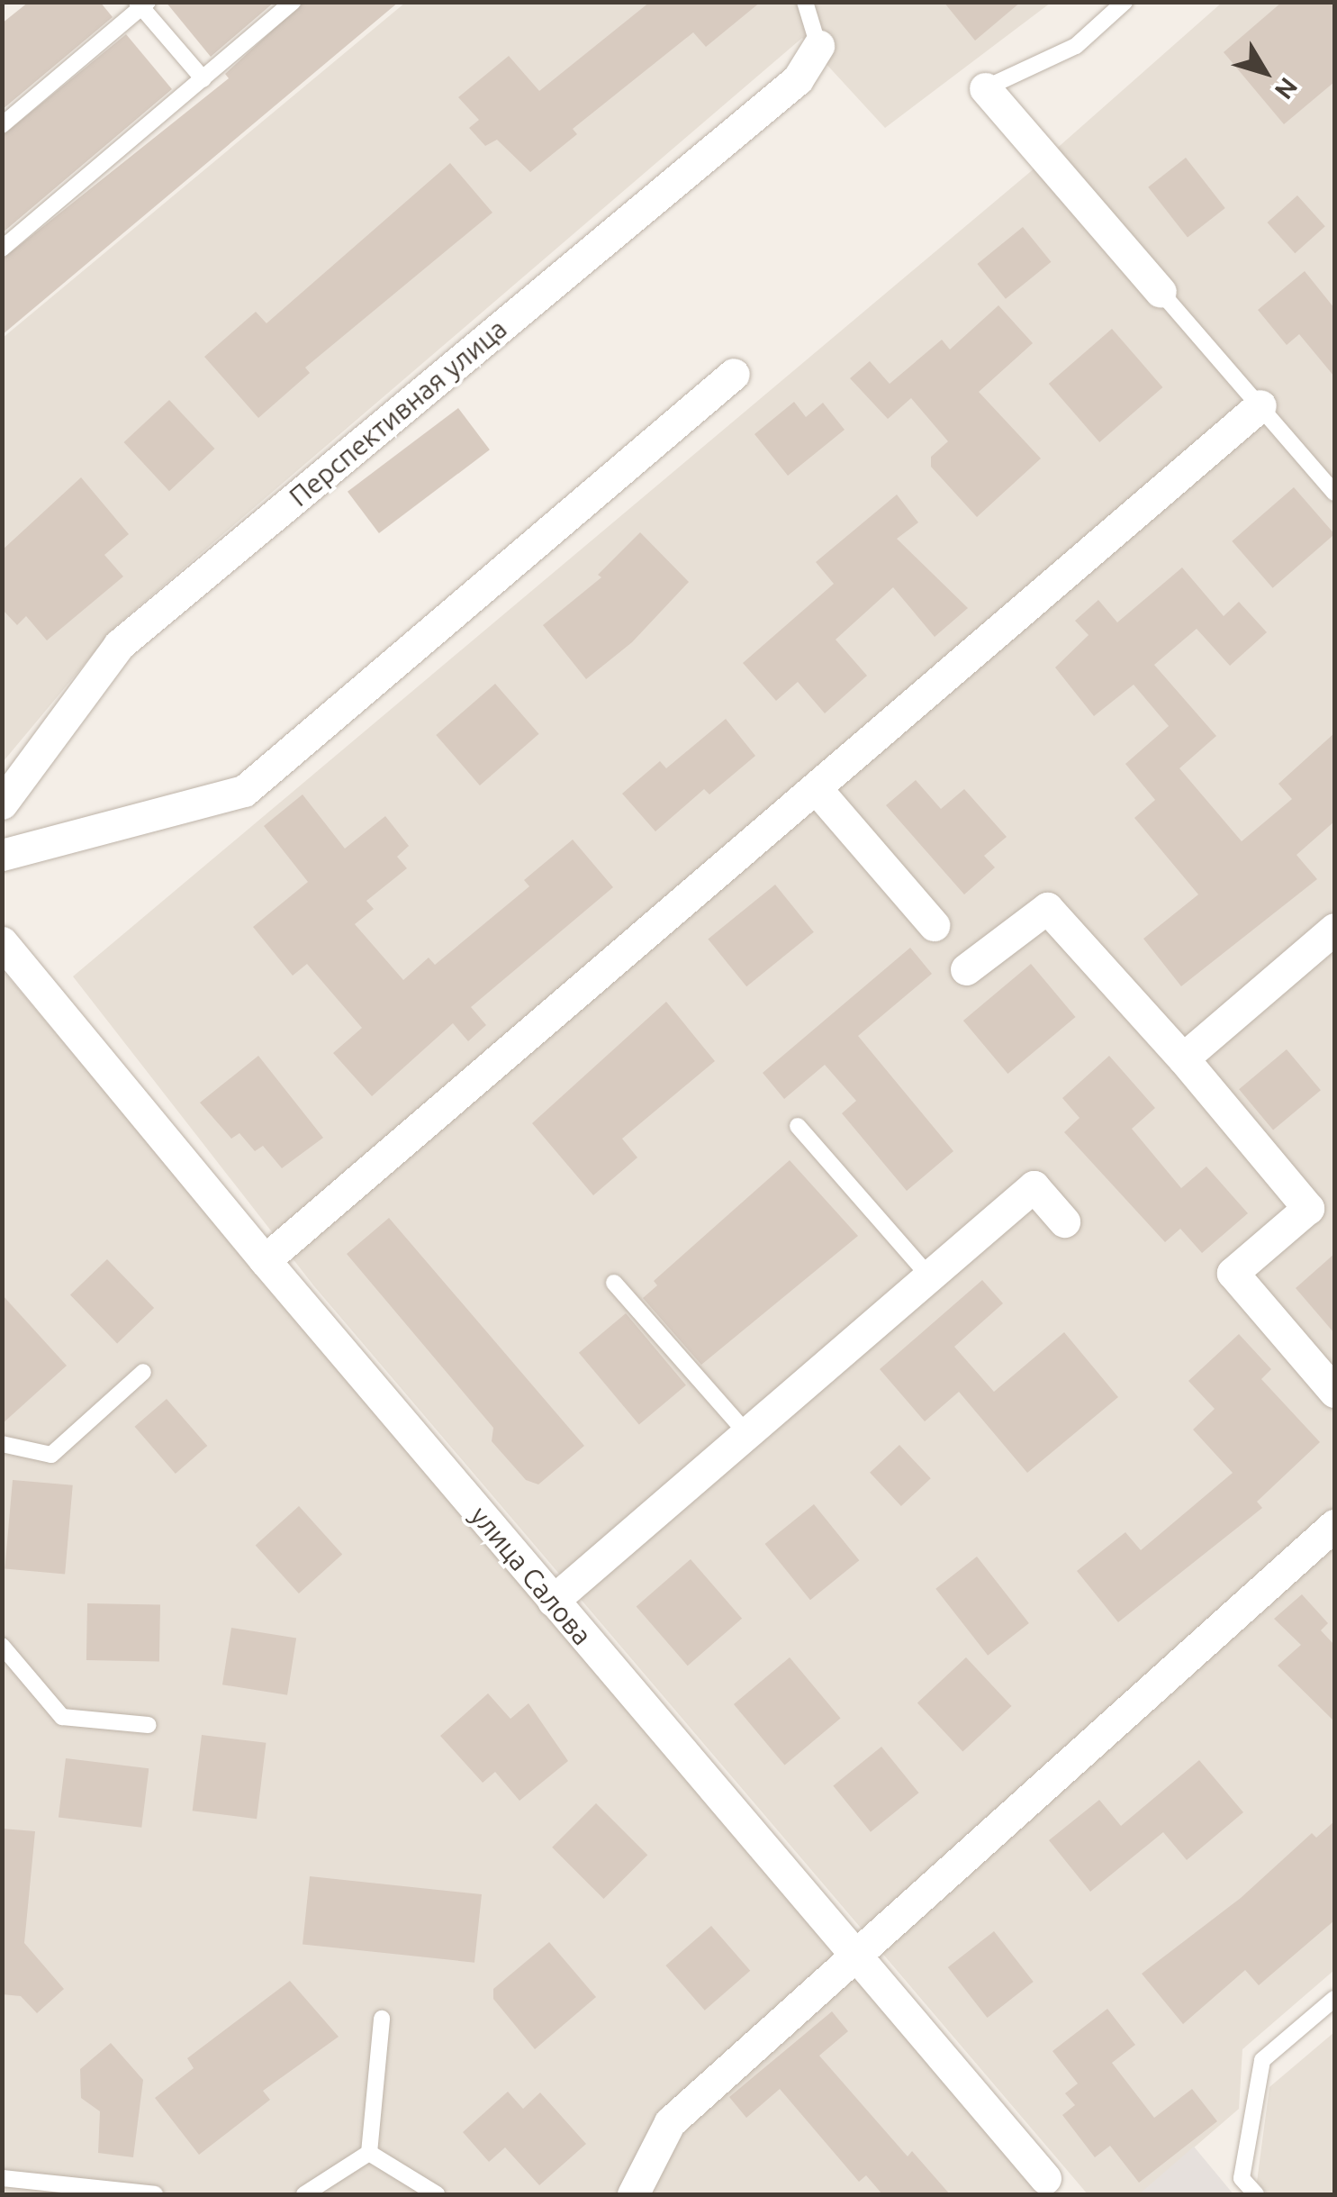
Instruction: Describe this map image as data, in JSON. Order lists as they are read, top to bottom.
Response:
{
  "streets": {
    "street": ["Перспективная улица", "улица Салова"]
  },
  "north": "bottom right"
}
